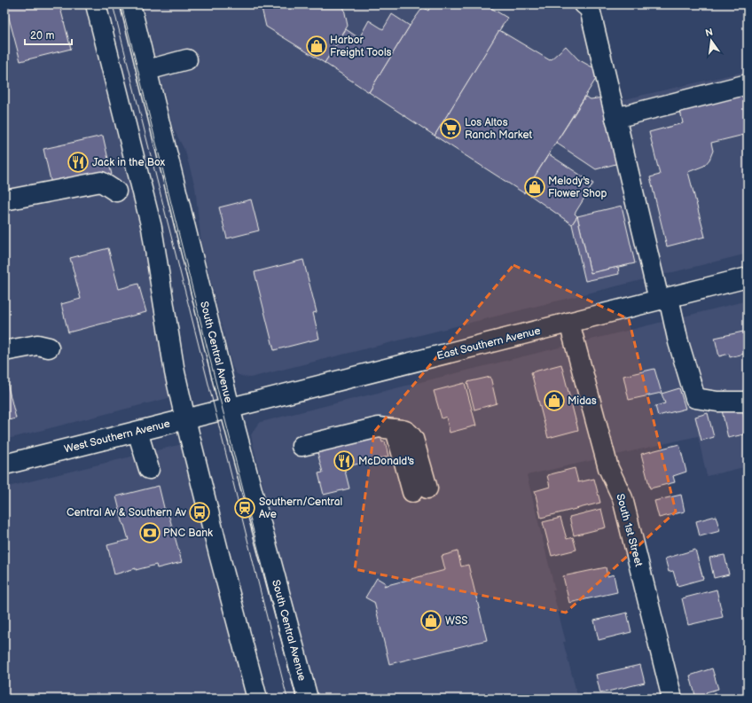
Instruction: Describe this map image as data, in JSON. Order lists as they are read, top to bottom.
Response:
{
  "streets": {
    "main road": [
      "East Southern Avenue",
      "South Central Avenue",
      "West Southern Avenue",
      "South 1st Street"
    ]
  },
  "crossings": [
    ["East Southern Avenue", "South Central Avenue"],
    ["East Southern Avenue", "West Southern Avenue"],
    ["East Southern Avenue", "South 1st Street"],
    ["South Central Avenue", "West Southern Avenue"]
  ],
  "places": {
    "shop": [
      "Harbor Freight Tools",
      "Melody's Flower Shop",
      "Midas",
      "WSS"
    ],
    "supermarket": ["Los Altos Ranch Market"],
    "restaurant": ["Jack in the Box", "McDonald's"],
    "station": ["Southern/Central Ave"],
    "bus stop": ["Central Av & Southern Av"],
    "bank": ["PNC Bank"]
  },
  "scale_bar": "20 m",
  "north": "top"
}
